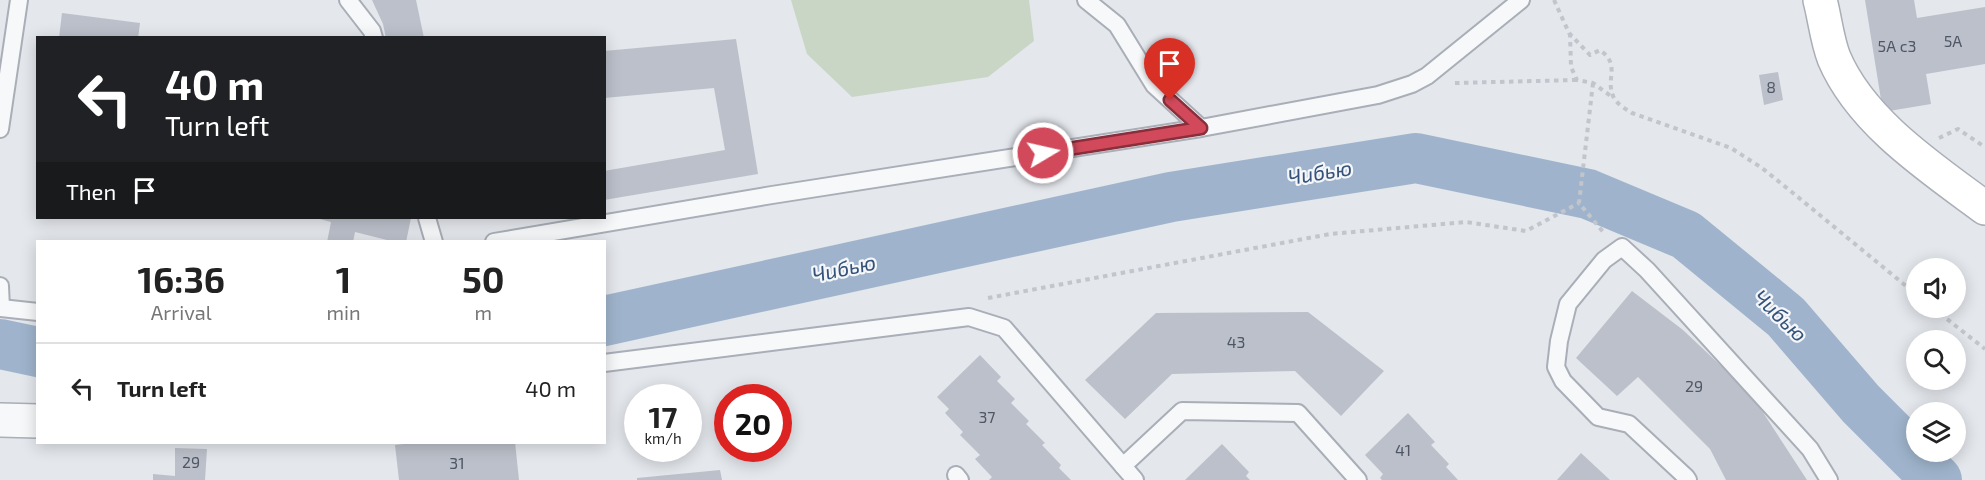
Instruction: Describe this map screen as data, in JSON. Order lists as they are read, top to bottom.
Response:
{
  "water": ["Чибью"],
  "house_numbers": [
    "5А",
    "5А с3",
    "8",
    "43",
    "29",
    "37",
    "41",
    "29",
    "31"
  ],
  "page": {
    "turn": ["40 m", "Turn left"],
    "then": "Then",
    "eta": [
      "16:36",
      "Arrival",
      "1",
      "min",
      "50",
      "m"
    ],
    "list": [
      {
        "name": "Turn left",
        "value": "40 m"
      }
    ],
    "speed": "17 km/h",
    "limit": "20"
  }
}
